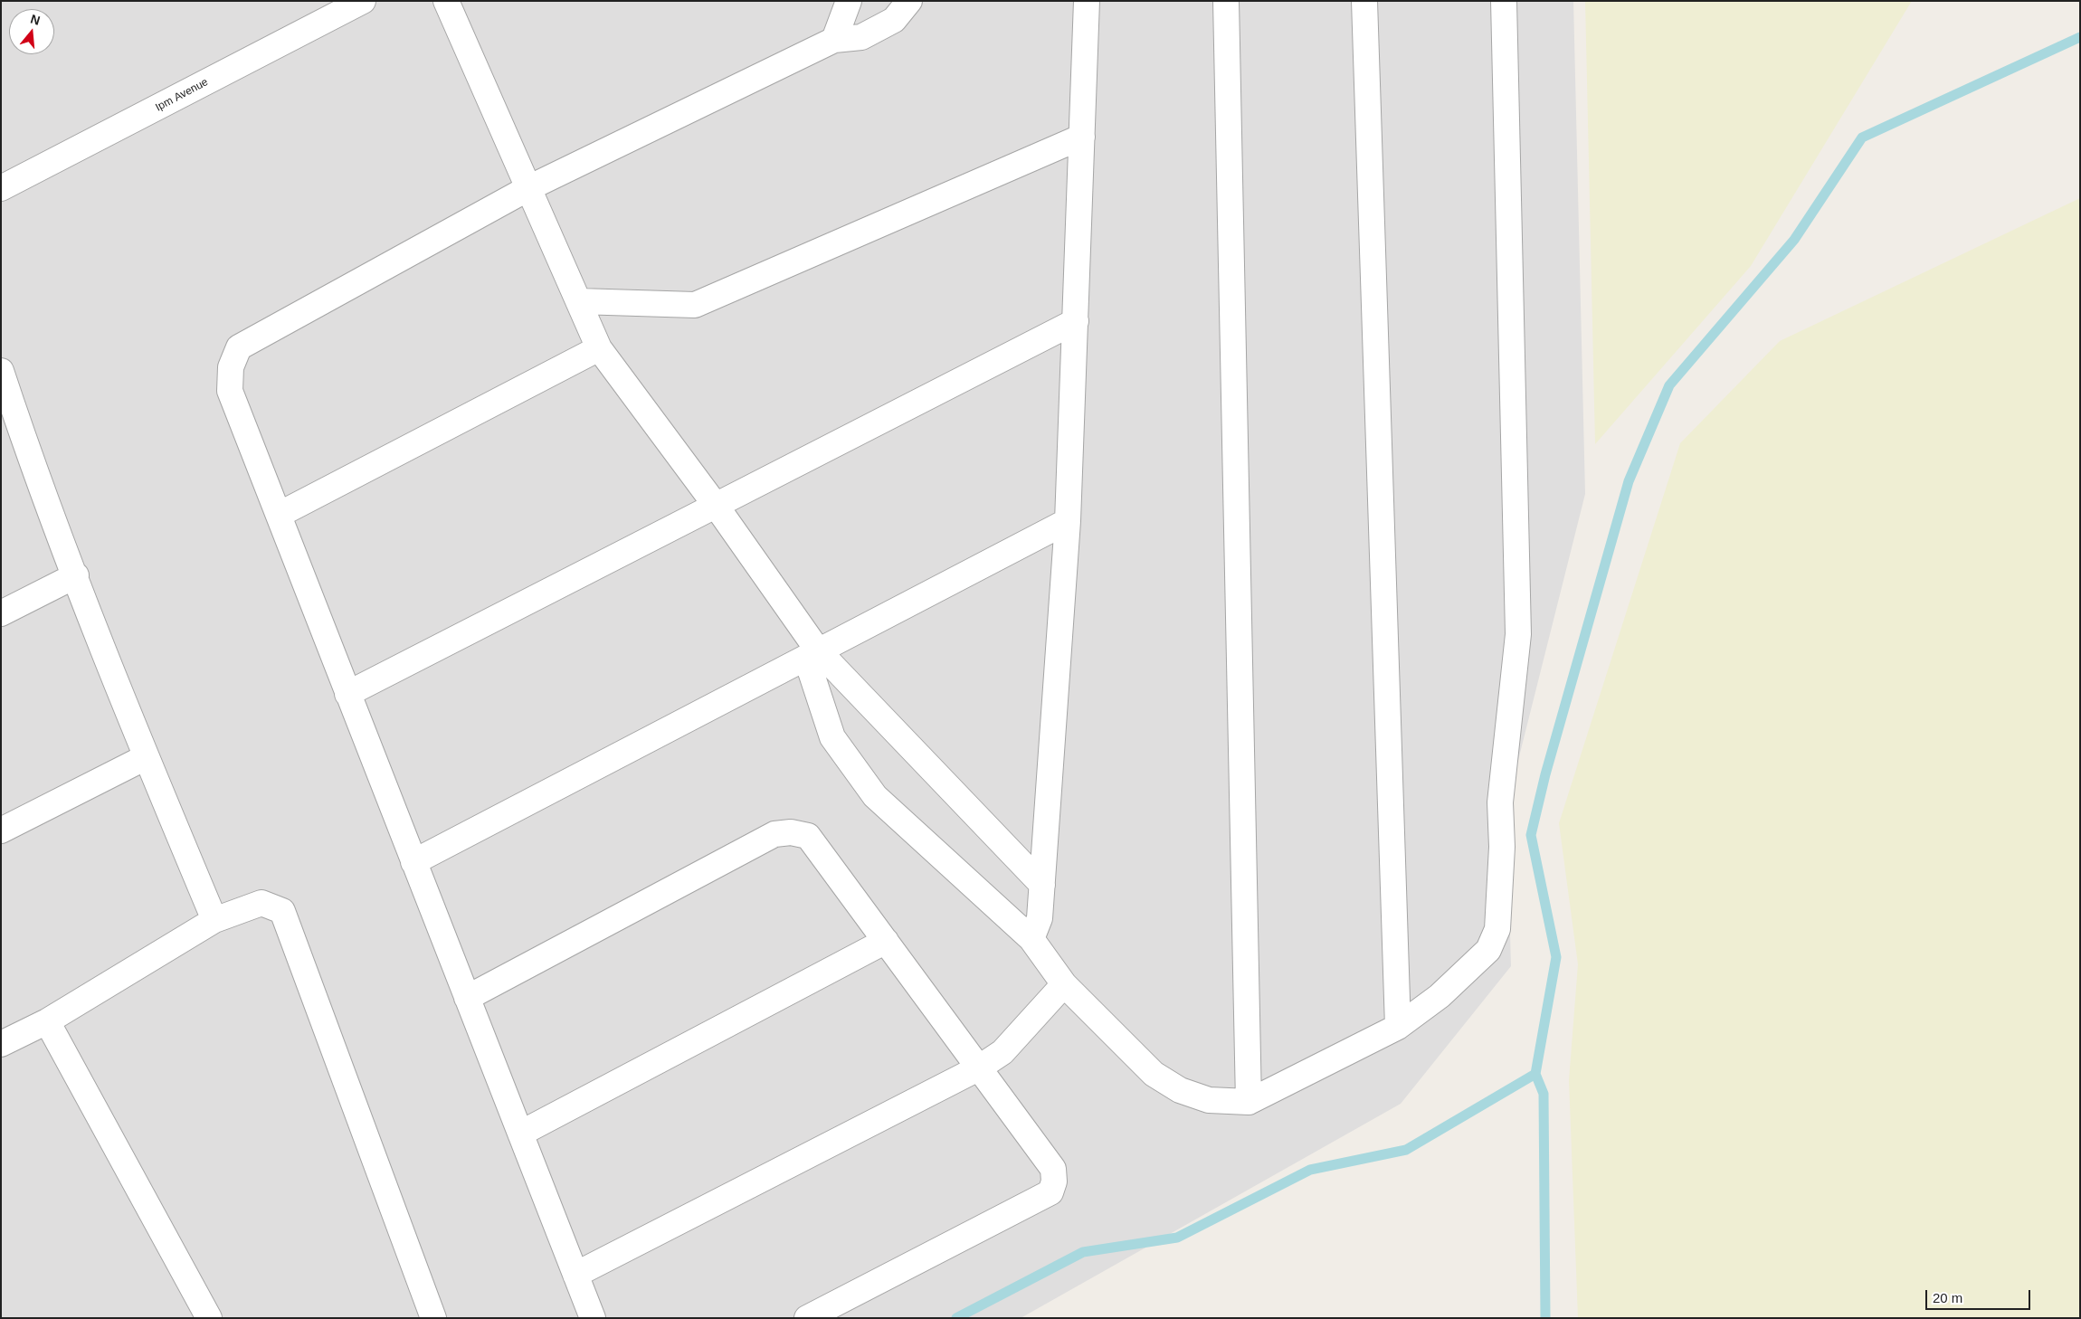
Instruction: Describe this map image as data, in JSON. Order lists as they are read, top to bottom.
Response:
{
  "streets": {
    "street": ["Ipm Avenue"]
  },
  "scale_bar": "20 m",
  "north": "top"
}
